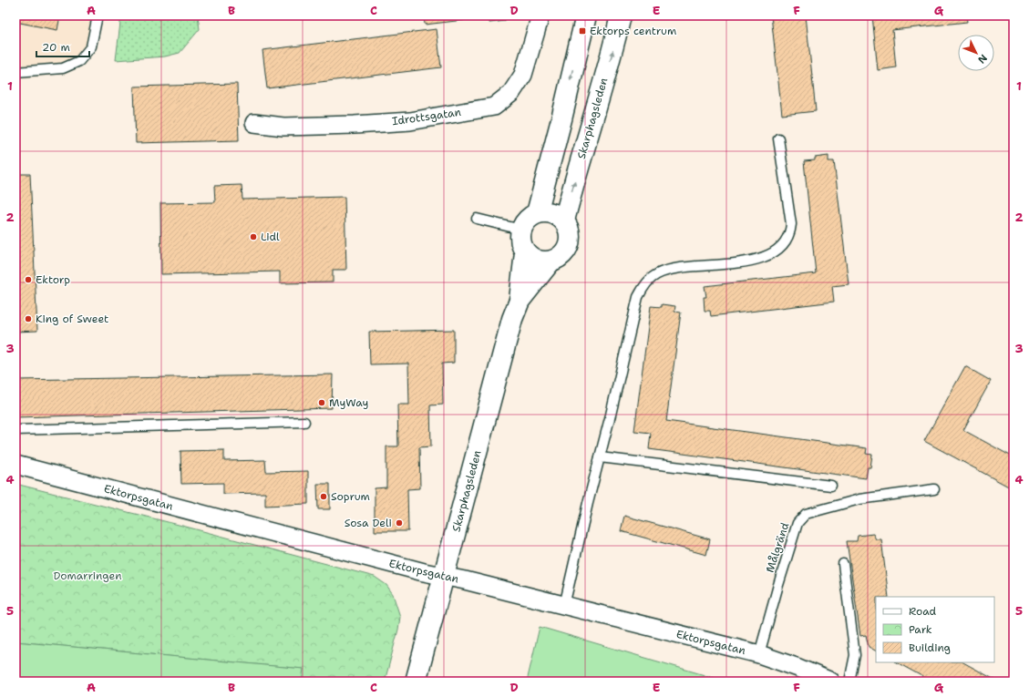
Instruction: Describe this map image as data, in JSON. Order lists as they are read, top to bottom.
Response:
{
  "streets": {
    "main road": ["Skarphagsleden"],
    "street": ["Idrottsgatan", "Ektorpsgatan"],
    "lane": ["Målgränd"]
  },
  "crossings": [
    ["Skarphagsleden", "Ektorpsgatan"],
    ["Ektorpsgatan", "Målgränd"]
  ],
  "parks": ["Domarringen"],
  "places": {
    "transit": ["Ektorps centrum"],
    "other": [
      "Lidl",
      "Ektorp",
      "King of Sweet",
      "MyWay",
      "Soprum",
      "Sosa Deli"
    ]
  },
  "legend": ["Road", "Park", "Building"],
  "scale_bar": "20 m",
  "north": "bottom right",
  "grid": {
    "columns": [
      "A",
      "B",
      "C",
      "D",
      "E",
      "F",
      "G"
    ],
    "rows": [
      "1",
      "2",
      "3",
      "4",
      "5"
    ]
  }
}
